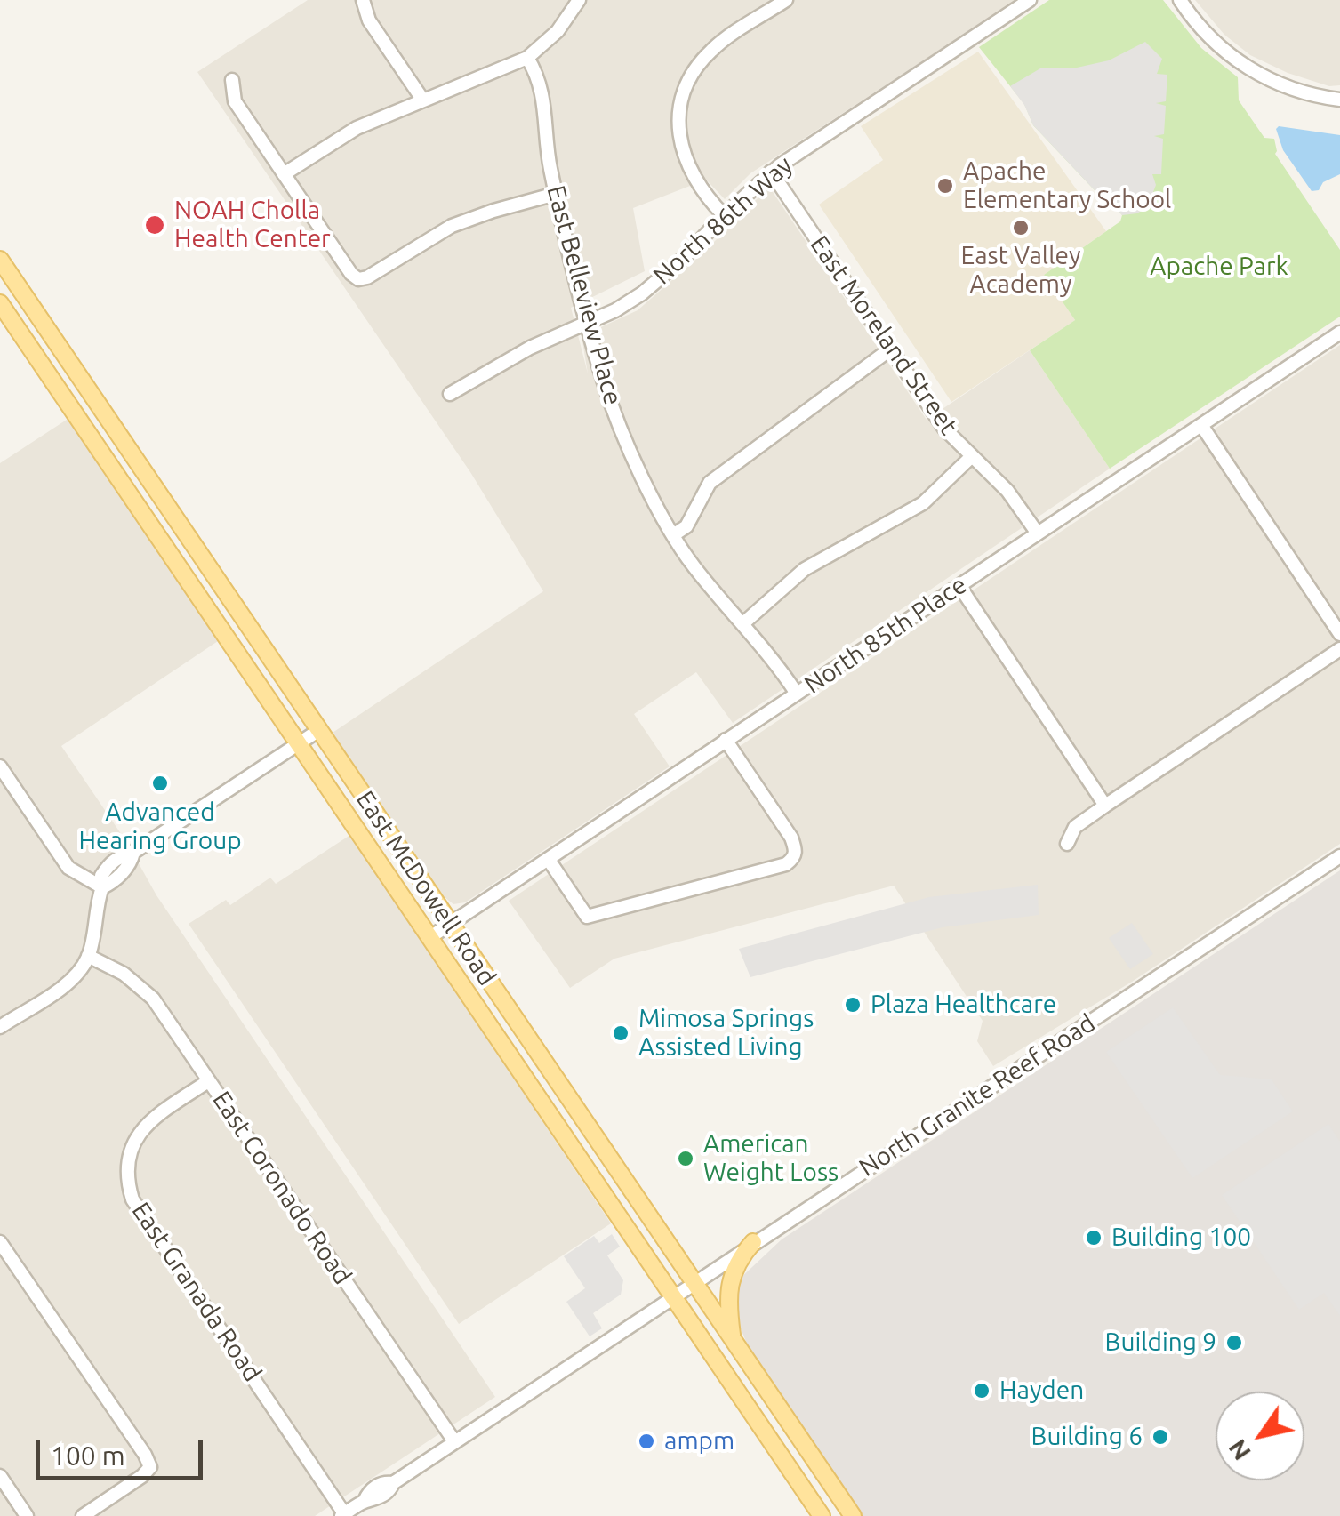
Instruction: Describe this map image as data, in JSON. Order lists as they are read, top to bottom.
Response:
{
  "streets": {
    "main road": ["East McDowell Road"],
    "street": [
      "North 86th Way",
      "East Belleview Place",
      "East Moreland Street",
      "North 85th Place",
      "North Granite Reef Road",
      "East Coronado Road",
      "East Granada Road"
    ]
  },
  "crossings": [
    ["North 86th Way", "East Belleview Place"],
    ["North 86th Way", "East Moreland Street"],
    ["East Belleview Place", "North 85th Place"],
    ["East Moreland Street", "North 85th Place"],
    ["North 85th Place", "East McDowell Road"],
    ["East McDowell Road", "North Granite Reef Road"],
    ["North Granite Reef Road", "East Coronado Road"],
    ["North Granite Reef Road", "East Granada Road"],
    ["East Coronado Road", "East Granada Road"]
  ],
  "parks": ["Apache Park"],
  "places": [
    "Apache Elementary School",
    "NOAH Cholla Health Center",
    "East Valley Academy",
    "Advanced Hearing Group",
    "Plaza Healthcare",
    "Mimosa Springs Assisted Living",
    "American Weight Loss",
    "Building 100",
    "Building 9",
    "Hayden",
    "Building 6",
    "ampm"
  ],
  "scale_bar": "100 m",
  "north": "bottom left"
}
